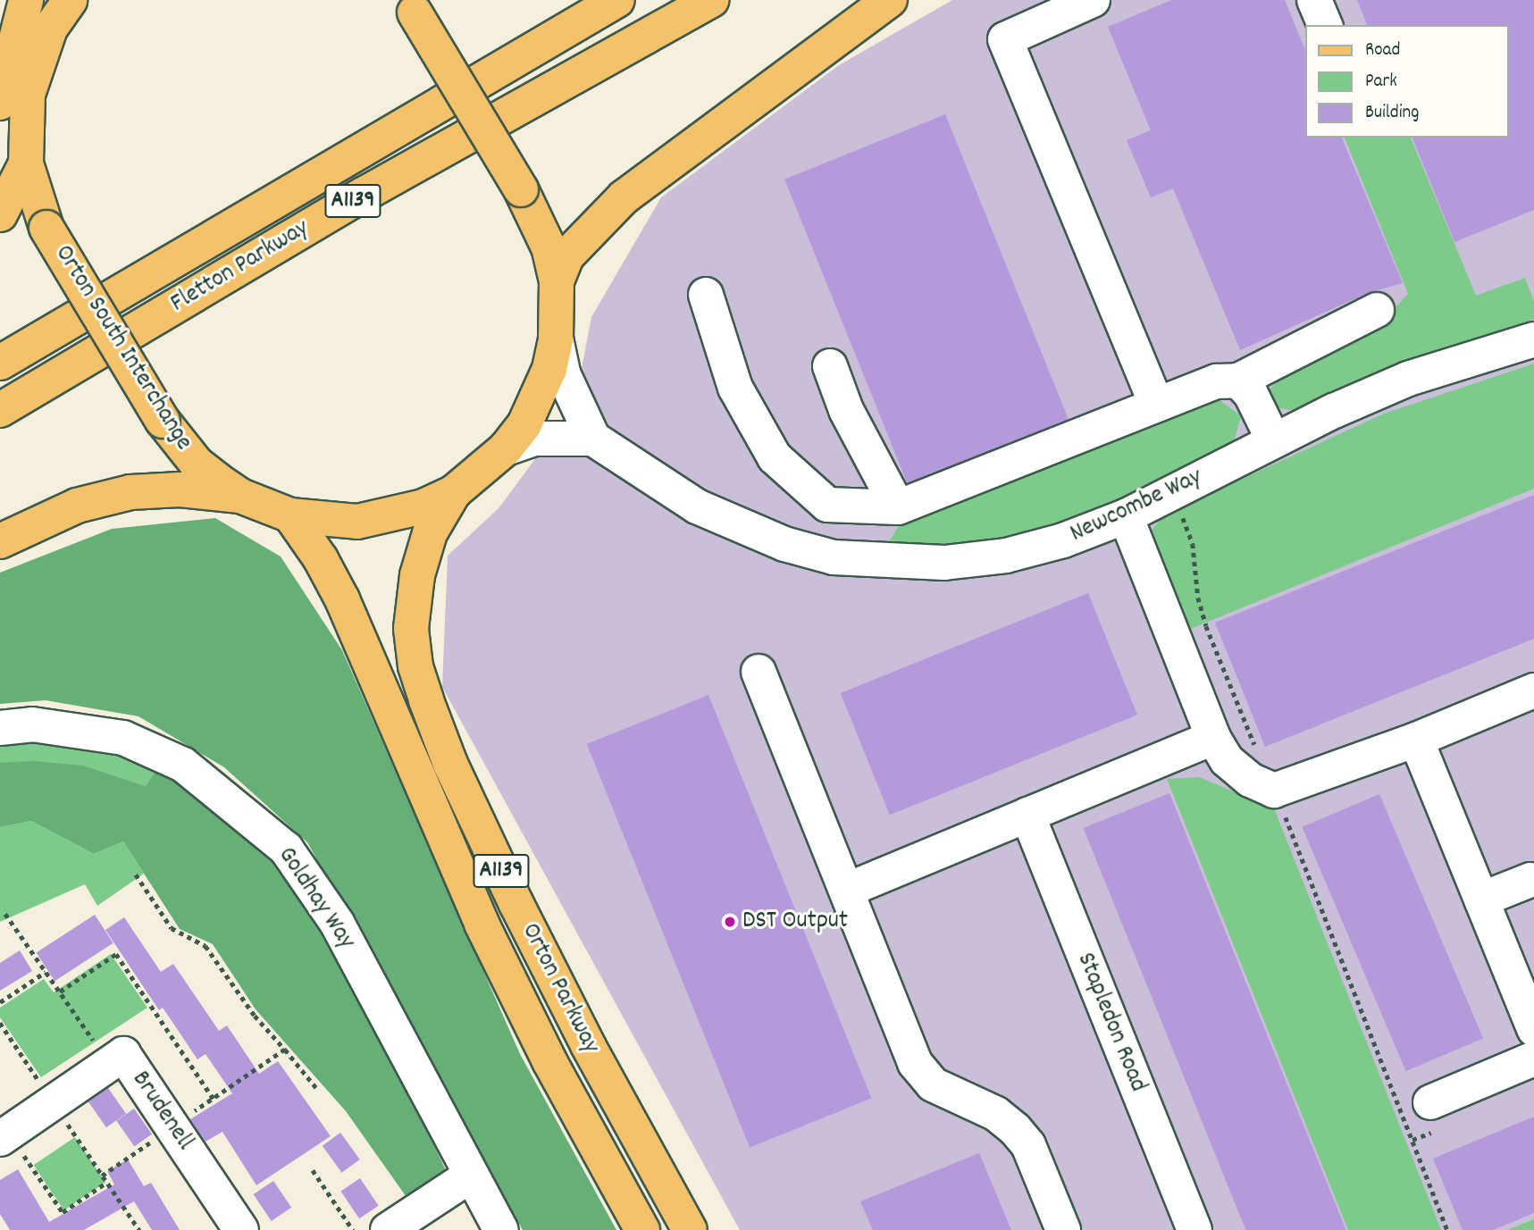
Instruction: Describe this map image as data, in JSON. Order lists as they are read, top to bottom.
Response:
{
  "streets": {
    "main road": [
      "A1139",
      "Fletton Parkway",
      "Orton South Interchange",
      "Orton Parkway"
    ],
    "street": [
      "Newcombe Way",
      "Goldhay Way",
      "Stapledon Road",
      "Brudenell"
    ]
  },
  "crossings": [
    ["Orton South Interchange", "Newcombe Way"],
    ["Orton South Interchange", "Orton Parkway"]
  ],
  "places": ["DST Output"],
  "legend": ["Road", "Park", "Building"]
}
